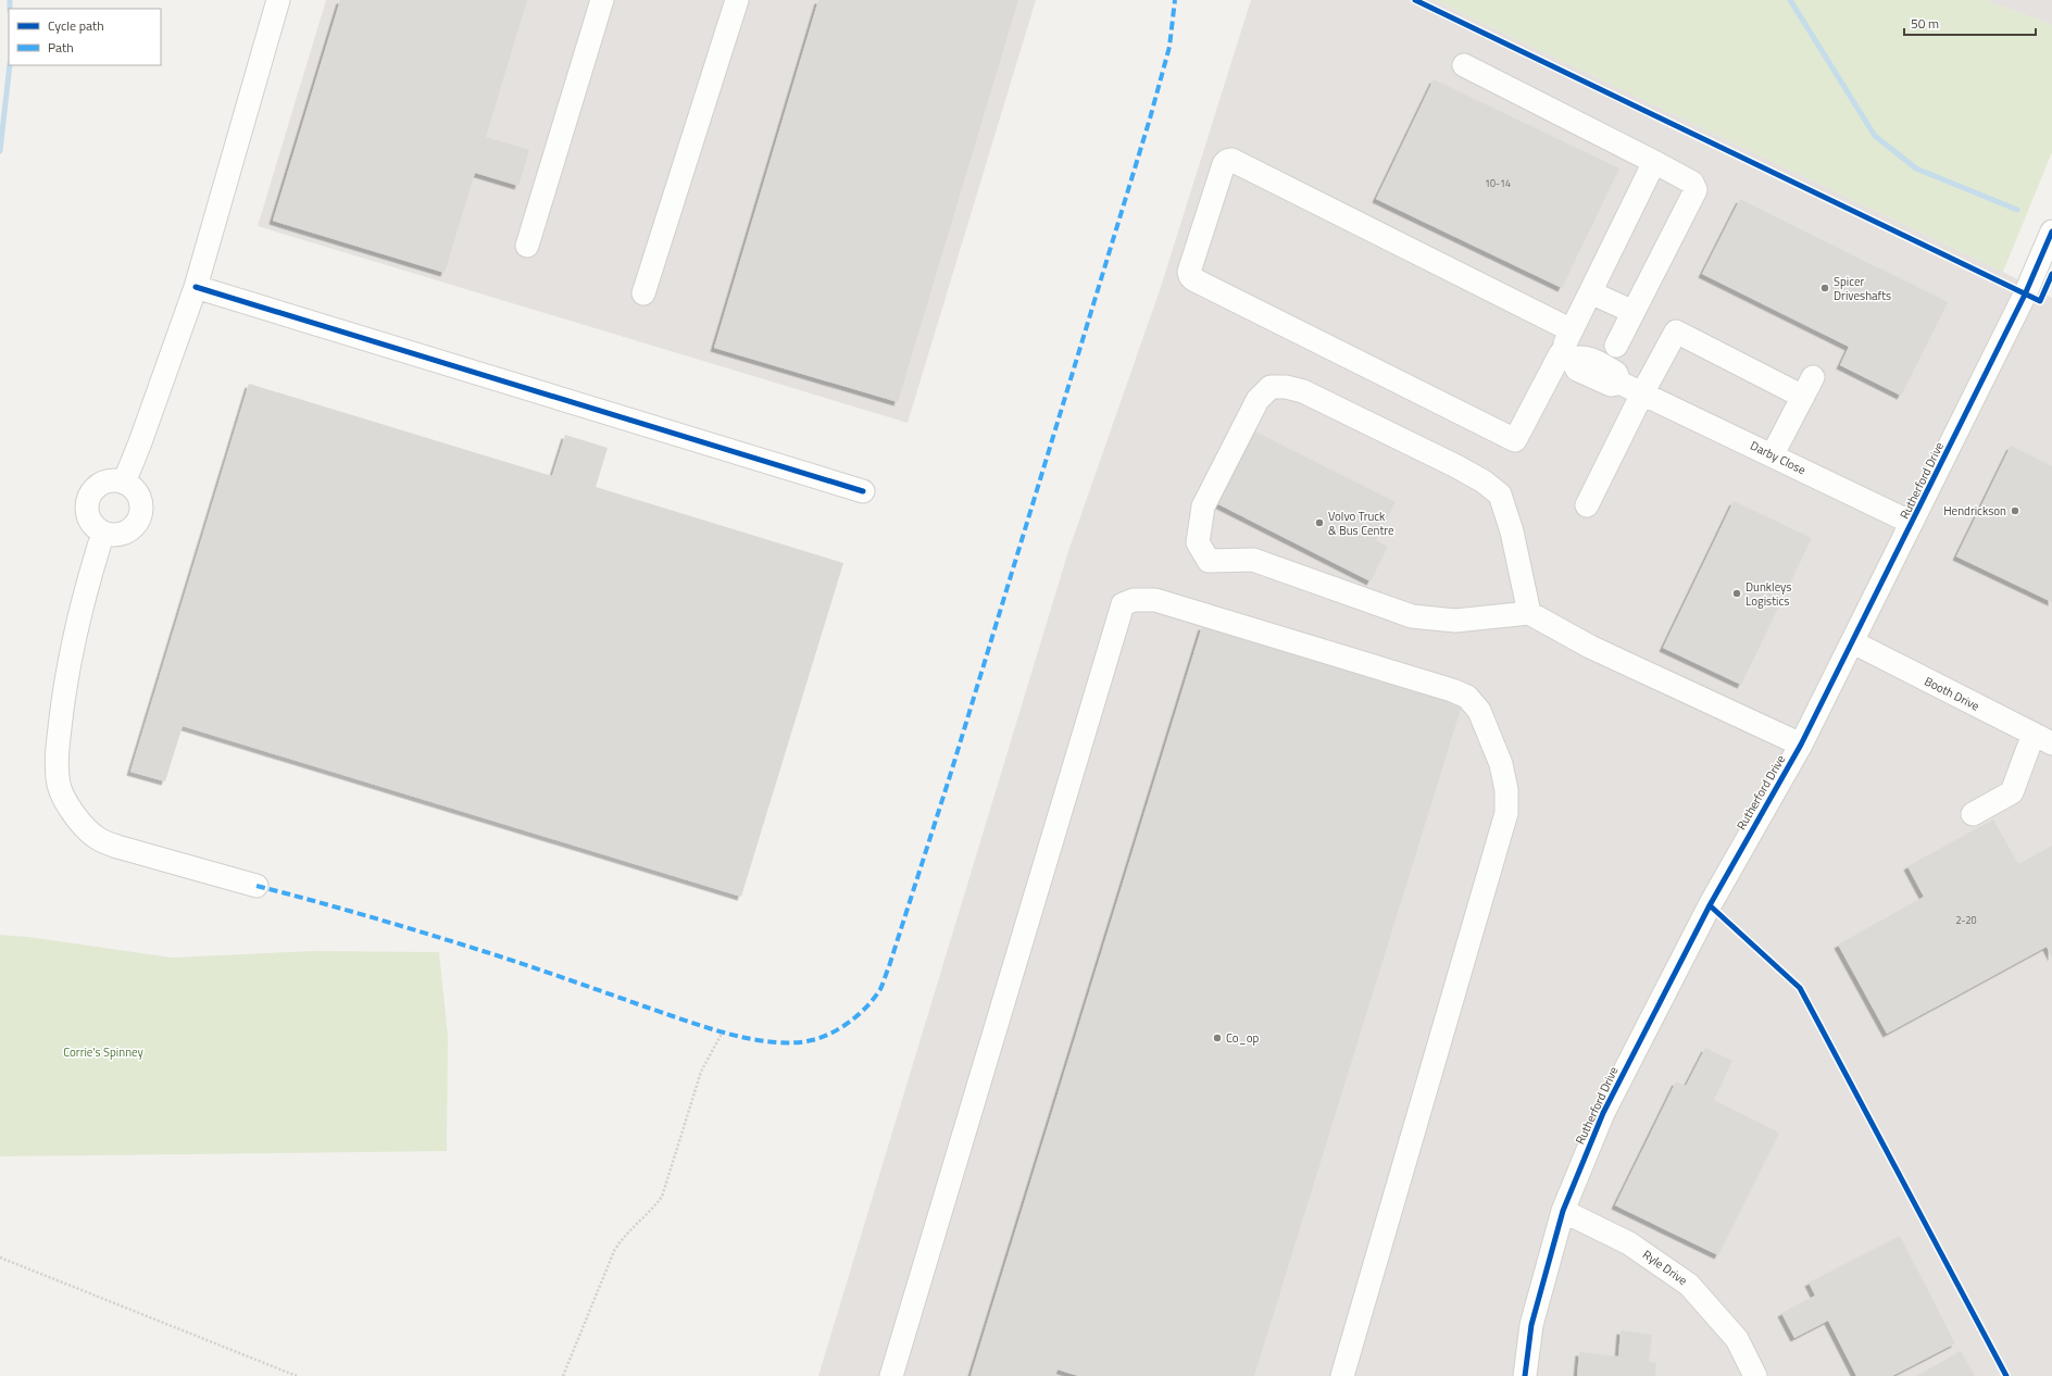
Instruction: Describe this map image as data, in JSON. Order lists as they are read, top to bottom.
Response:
{
  "streets": {
    "street": [
      "Darby Close",
      "Rutherford Drive",
      "Booth Drive",
      "Ryle Drive"
    ]
  },
  "crossings": [
    ["Darby Close", "Rutherford Drive"],
    ["Rutherford Drive", "Booth Drive"],
    ["Rutherford Drive", "Ryle Drive"]
  ],
  "parks": ["Corrie's Spinney"],
  "places": [
    "Spicer Driveshafts",
    "Hendrickson",
    "Volvo Truck & Bus Centre",
    "Dunkleys Logistics",
    "Co_op"
  ],
  "house_numbers": ["10-14", "2-20"],
  "legend": ["Cycle path", "Path"],
  "scale_bar": "50 m"
}
